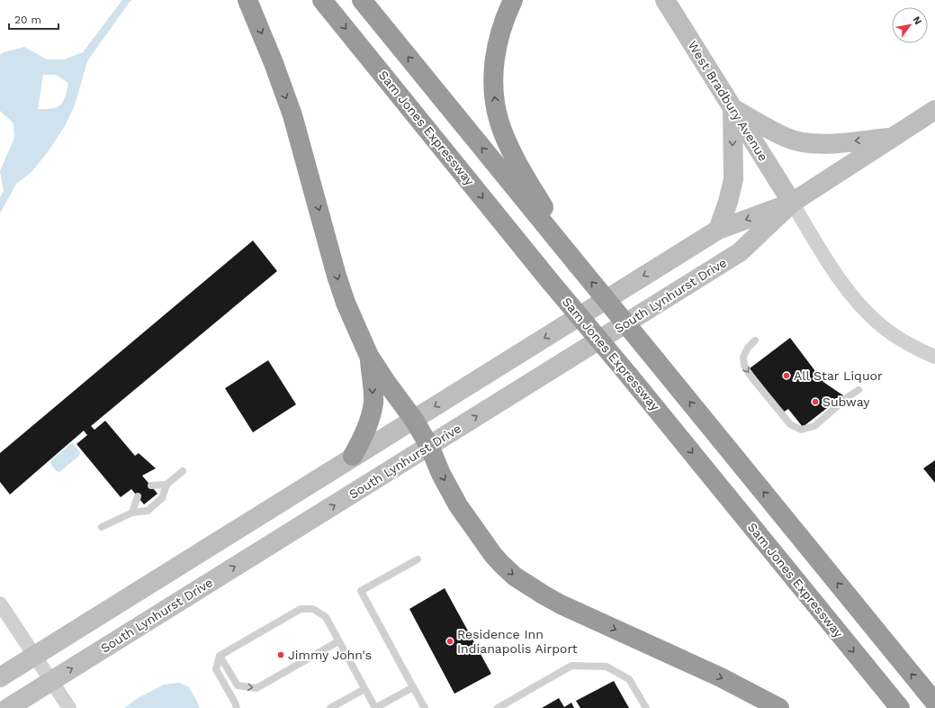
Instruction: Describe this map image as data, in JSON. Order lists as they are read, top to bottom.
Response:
{
  "streets": {
    "highway": ["Sam Jones Expressway"],
    "main road": ["West Bradbury Avenue", "South Lynhurst Drive"]
  },
  "crossings": [
    ["West Bradbury Avenue", "South Lynhurst Drive"]
  ],
  "places": [
    "All Star Liquor",
    "Subway",
    "Residence Inn Indianapolis Airport",
    "Jimmy John's"
  ],
  "scale_bar": "20 m",
  "north": "top right"
}
